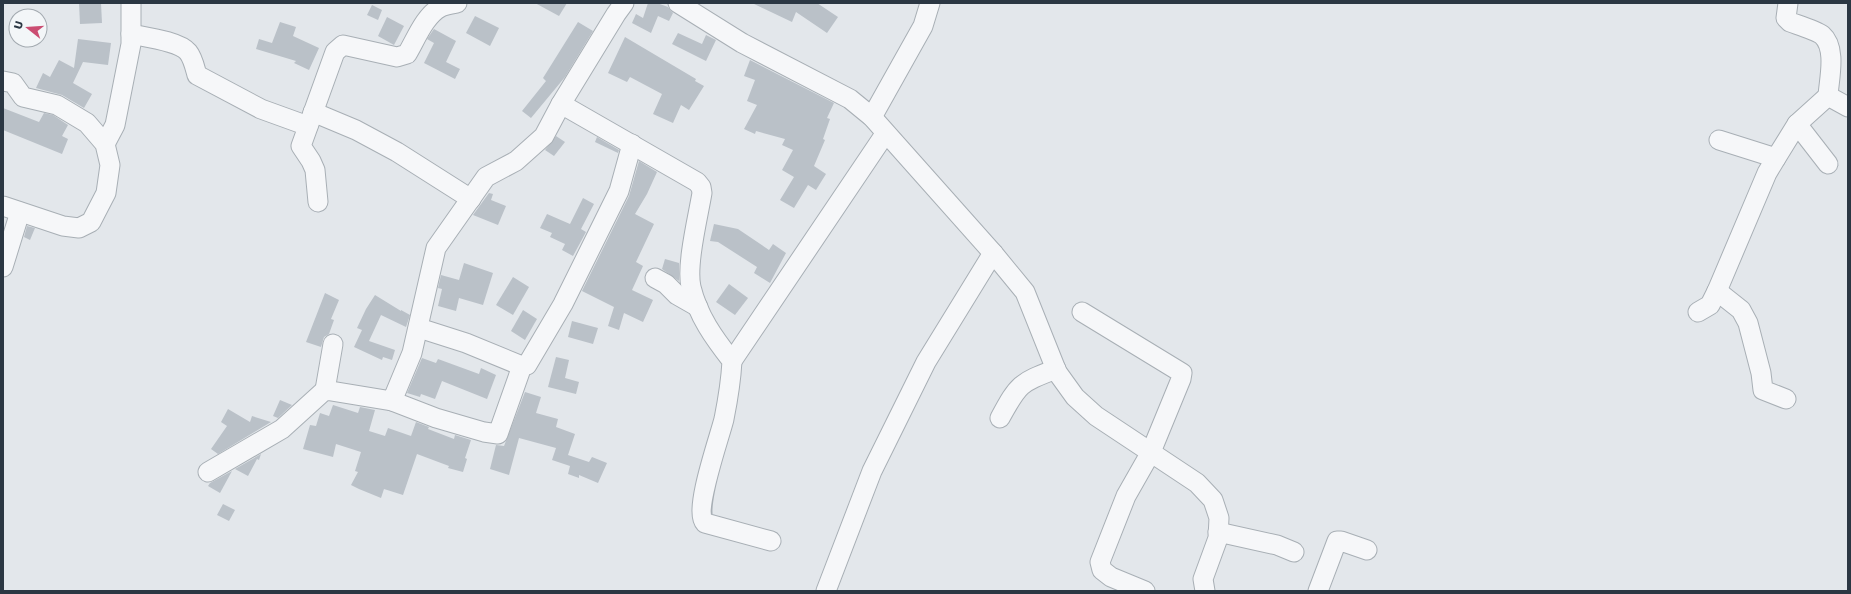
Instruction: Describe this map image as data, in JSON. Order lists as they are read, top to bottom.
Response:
{
  "north": "left"
}
